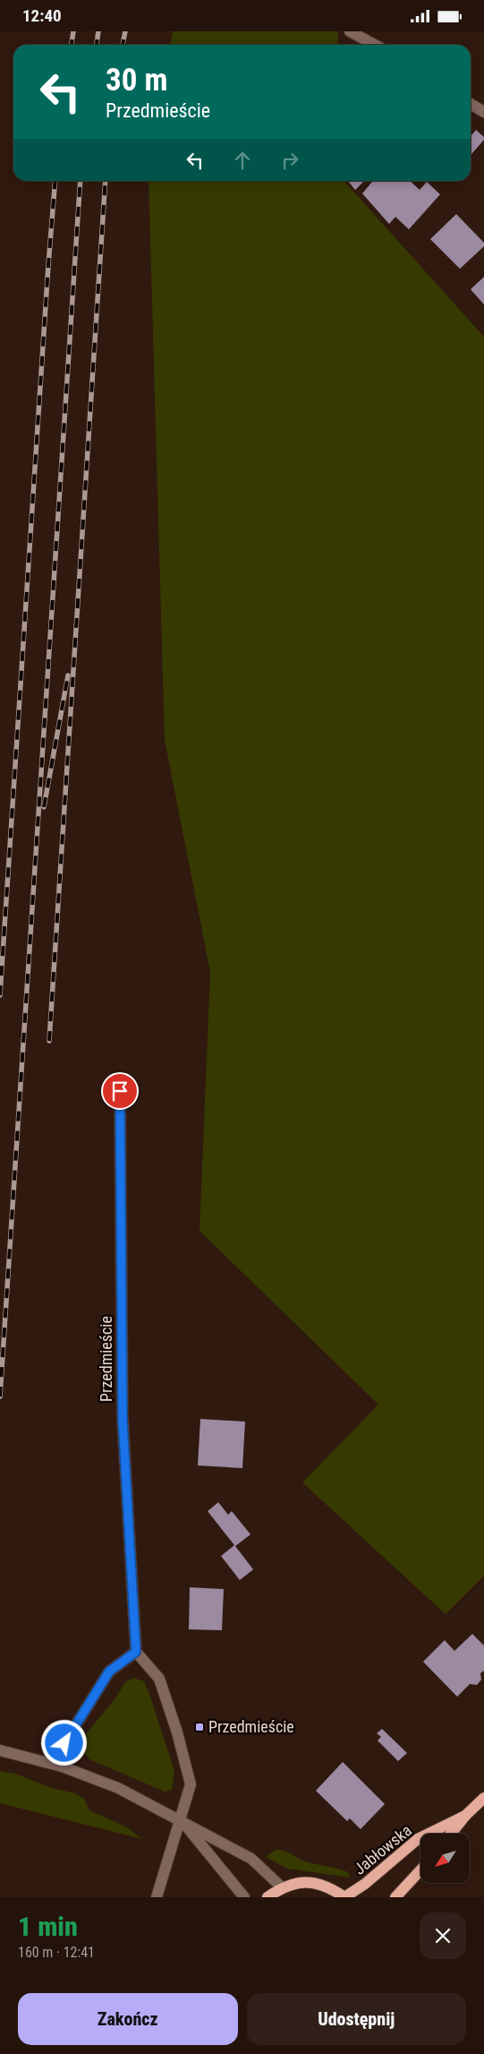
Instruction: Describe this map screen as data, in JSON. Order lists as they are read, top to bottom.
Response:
{
  "streets": {
    "main road": ["Jabłowska"],
    "street": ["Przedmieście"]
  },
  "places": {
    "transit": ["Przedmieście"]
  },
  "north": "bottom left",
  "page": {
    "status": "12:40",
    "turn": ["30 m", "Przedmieście"],
    "heading": ["1 min", "160 m · 12:41"],
    "buttons": ["Zakończ", "Udostępnij"]
  }
}
